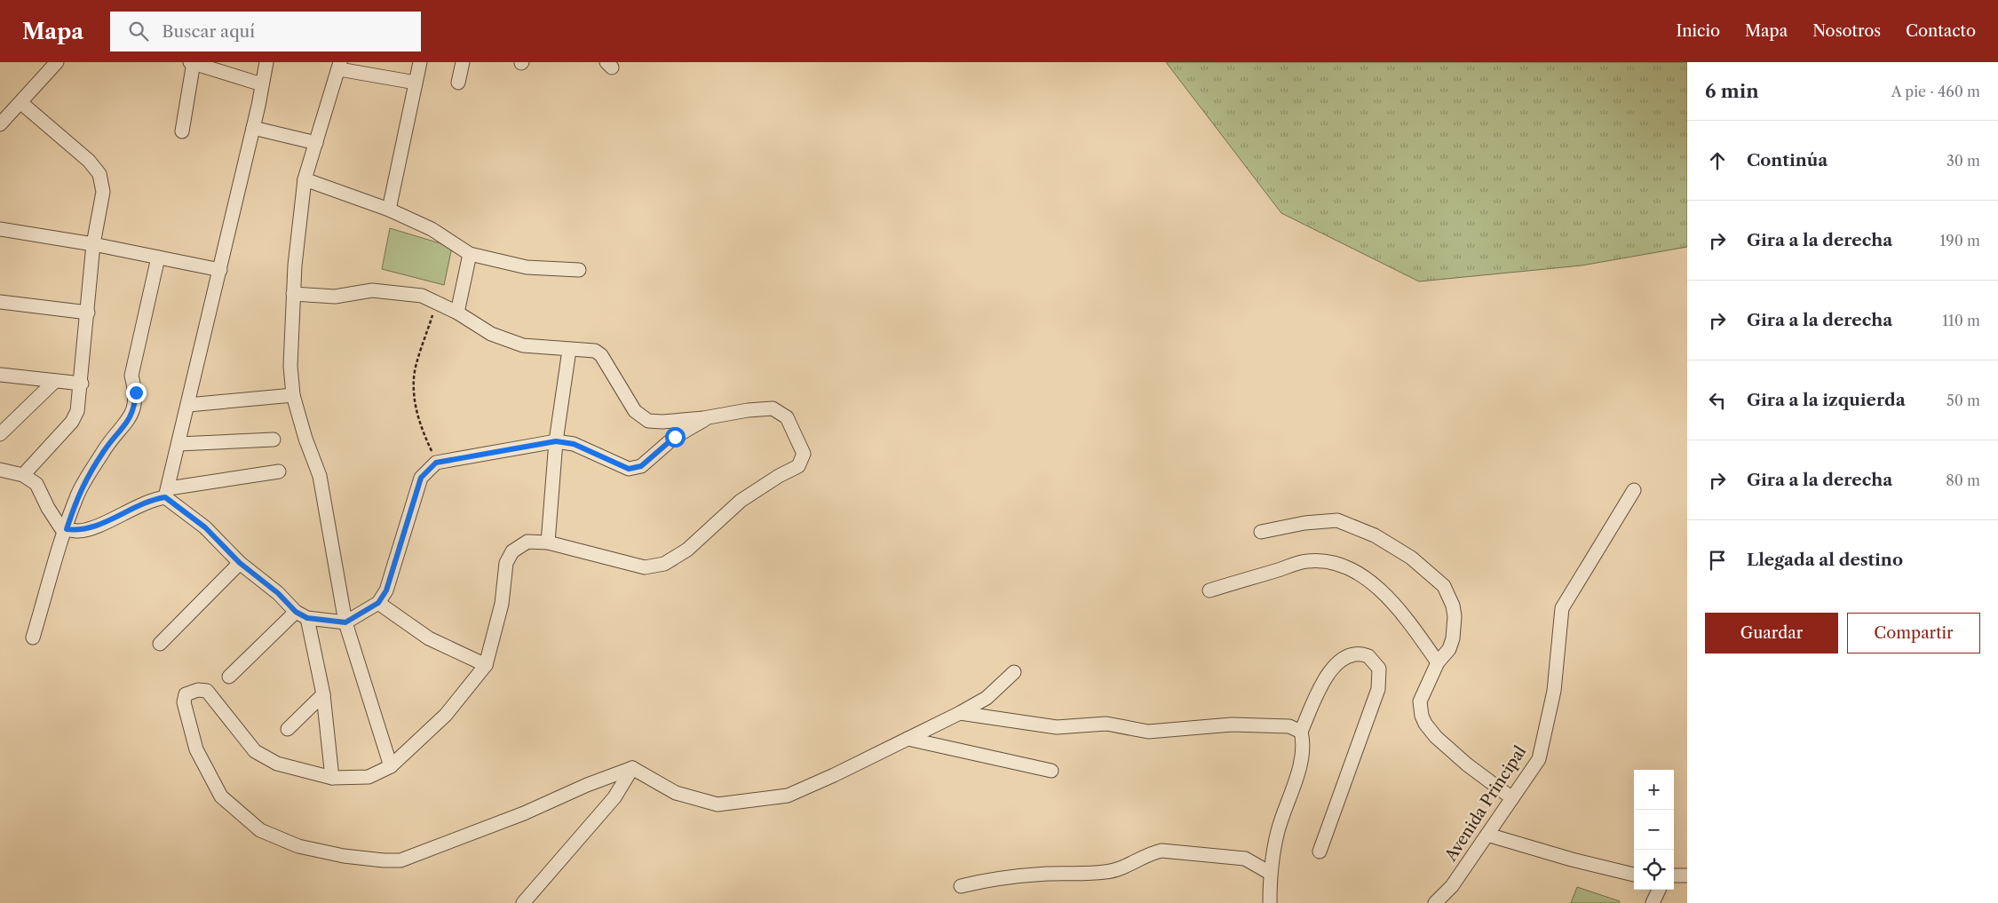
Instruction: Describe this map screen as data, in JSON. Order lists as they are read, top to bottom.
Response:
{
  "streets": {
    "street": ["Avenida Principal"]
  },
  "page": {
    "header": "Mapa",
    "search": "Buscar aquí",
    "nav": [
      "Inicio",
      "Mapa",
      "Nosotros",
      "Contacto"
    ],
    "heading": ["6 min", "A pie · 460 m"],
    "list": [
      ["Continúa", "30 m"],
      ["Gira a la derecha", "190 m"],
      ["Gira a la derecha", "110 m"],
      ["Gira a la izquierda", "50 m"],
      ["Gira a la derecha", "80 m"],
      "Llegada al destino"
    ],
    "buttons": ["Guardar", "Compartir"],
    "map_buttons": ["+", "−"]
  }
}
